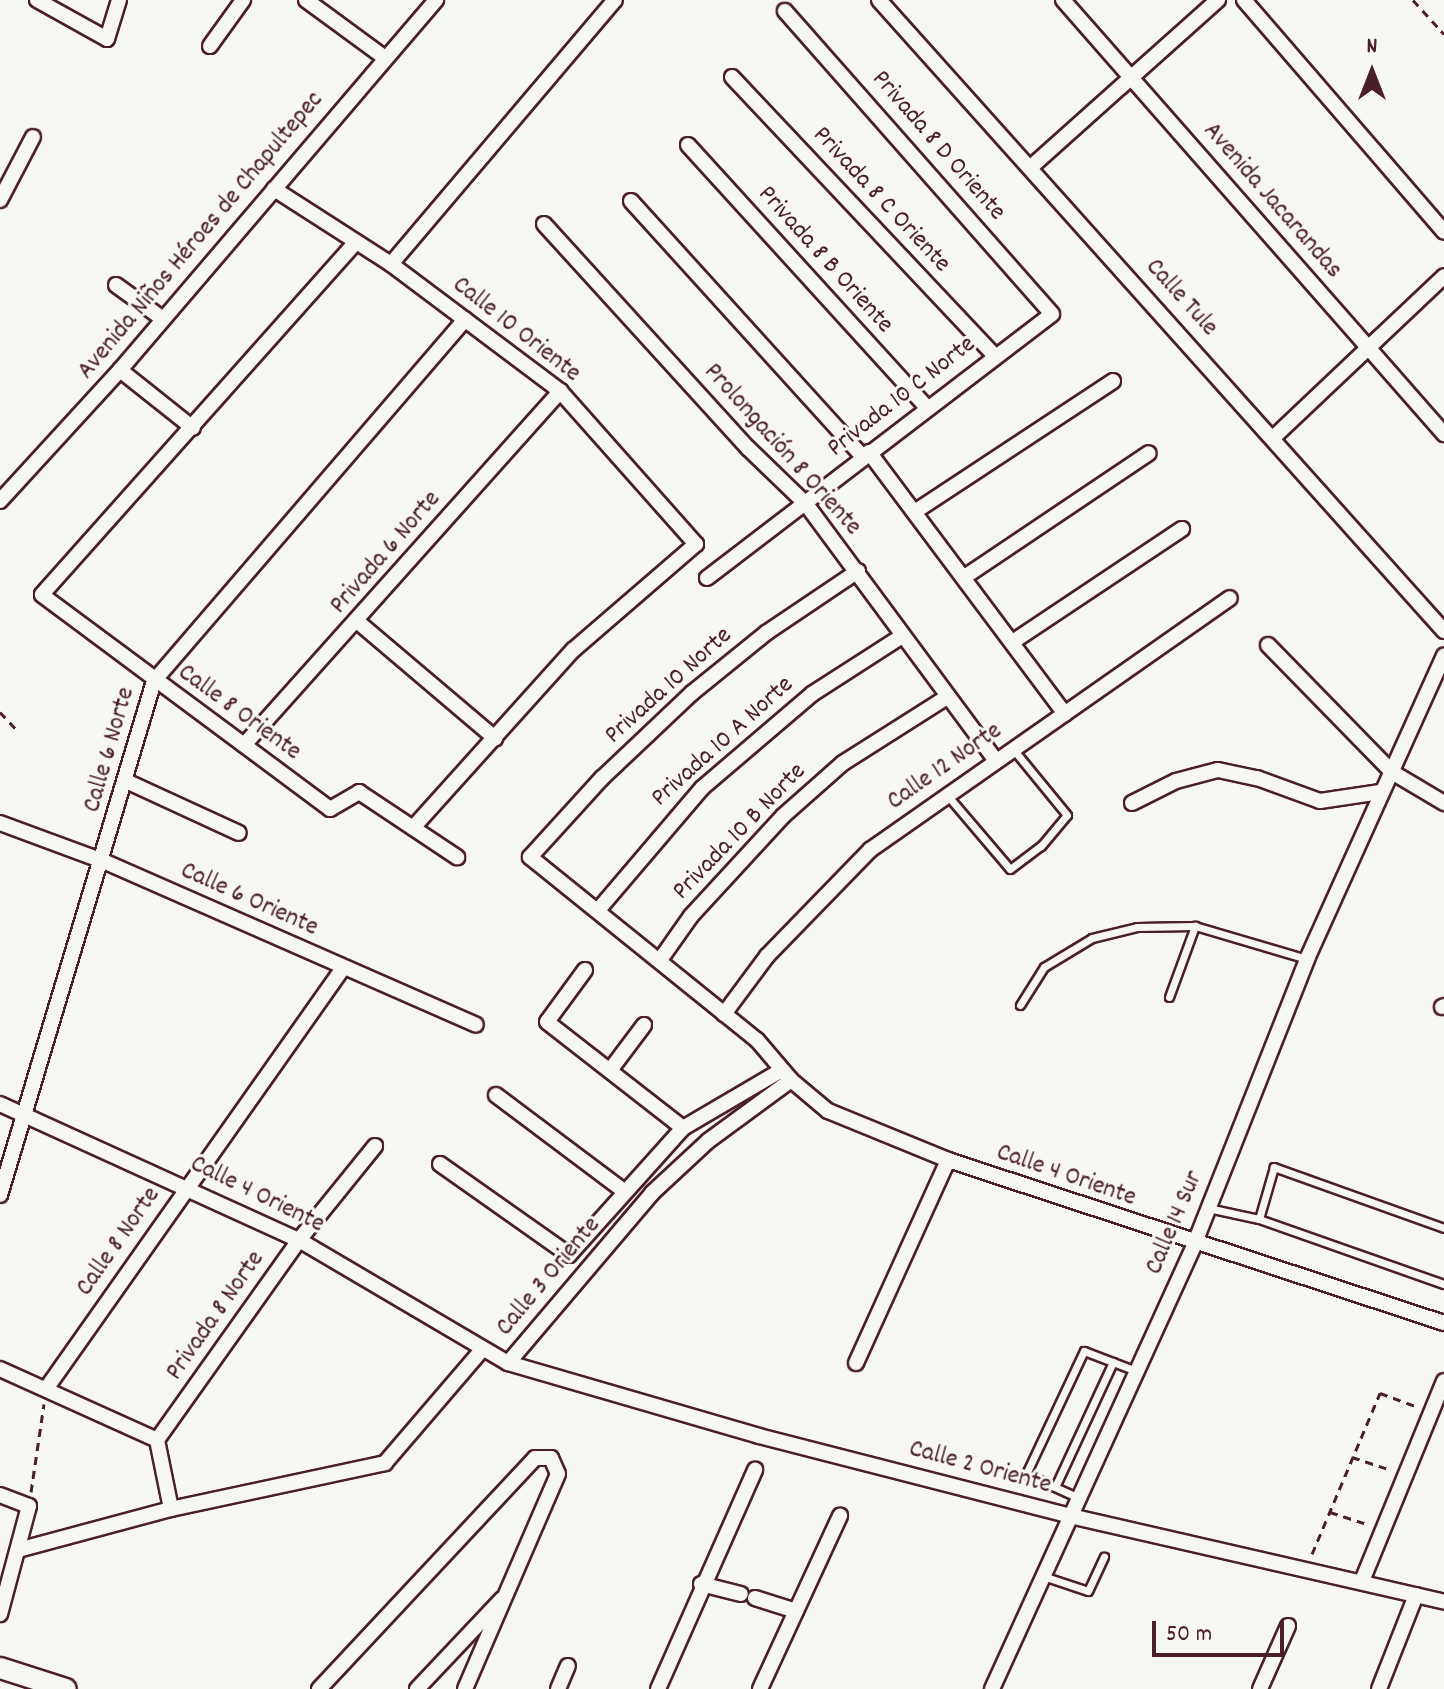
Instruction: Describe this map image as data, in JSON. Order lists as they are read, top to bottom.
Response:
{
  "streets": {
    "street": [
      "Privada 8 D Oriente",
      "Privada 8 C Oriente",
      "Avenida Jacarandas",
      "Avenida Niños Héroes de Chapultepec",
      "Privada 8 B Oriente",
      "Calle Tule",
      "Calle 10 Oriente",
      "Privada 10 C Norte",
      "Prolongación 8 Oriente",
      "Privada 6 Norte",
      "Privada 10 Norte",
      "Calle 8 Oriente",
      "Privada 10 A Norte",
      "Calle 6 Norte",
      "Calle 12 Norte",
      "Privada 10 B Norte",
      "Calle 6 Oriente",
      "Calle 4 Oriente",
      "Calle 14 Sur",
      "Calle 8 Norte",
      "Calle 3 Oriente",
      "Privada 8 Norte",
      "Calle 2 Oriente"
    ]
  },
  "crossings": [
    ["Privada 8 D Oriente", "Privada 10 C Norte"],
    ["Privada 8 C Oriente", "Privada 10 C Norte"],
    ["Avenida Niños Héroes de Chapultepec", "Calle 10 Oriente"],
    ["Privada 8 B Oriente", "Privada 10 C Norte"],
    ["Calle 10 Oriente", "Privada 6 Norte"],
    ["Calle 10 Oriente", "Calle 6 Norte"],
    ["Privada 10 C Norte", "Prolongación 8 Oriente"],
    ["Prolongación 8 Oriente", "Privada 10 Norte"],
    ["Prolongación 8 Oriente", "Privada 10 A Norte"],
    ["Prolongación 8 Oriente", "Calle 12 Norte"],
    ["Prolongación 8 Oriente", "Privada 10 B Norte"],
    ["Privada 6 Norte", "Calle 8 Oriente"],
    ["Privada 10 Norte", "Calle 4 Oriente"],
    ["Calle 8 Oriente", "Calle 6 Norte"],
    ["Privada 10 A Norte", "Calle 4 Oriente"],
    ["Calle 6 Norte", "Calle 6 Oriente"],
    ["Calle 6 Norte", "Calle 4 Oriente"],
    ["Calle 12 Norte", "Calle 4 Oriente"],
    ["Privada 10 B Norte", "Calle 4 Oriente"],
    ["Calle 6 Oriente", "Calle 8 Norte"],
    ["Calle 4 Oriente", "Calle 14 Sur"],
    ["Calle 4 Oriente", "Calle 8 Norte"],
    ["Calle 4 Oriente", "Calle 3 Oriente"],
    ["Calle 4 Oriente", "Privada 8 Norte"],
    ["Calle 14 Sur", "Calle 2 Oriente"],
    ["Calle 3 Oriente", "Calle 2 Oriente"]
  ],
  "scale_bar": "50 m",
  "north": "top"
}
